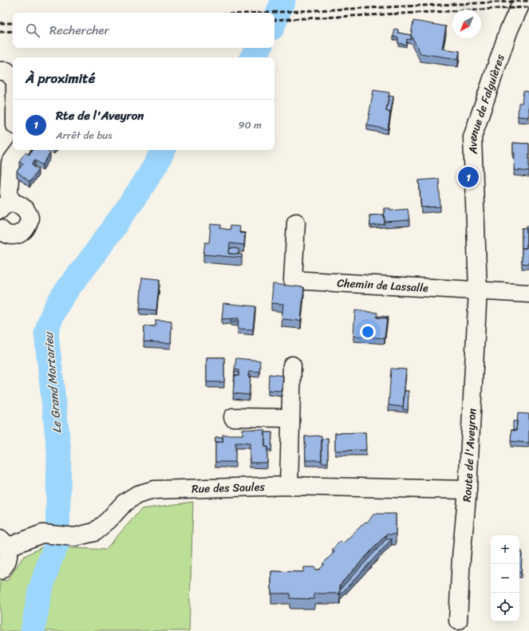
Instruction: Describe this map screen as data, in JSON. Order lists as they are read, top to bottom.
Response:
{
  "streets": {
    "street": [
      "Avenue de Falguières",
      "Chemin de Lassalle",
      "Route de l'Aveyron",
      "Rue des Saules"
    ]
  },
  "crossings": [
    ["Avenue de Falguières", "Chemin de Lassalle"],
    ["Avenue de Falguières", "Route de l'Aveyron"],
    ["Chemin de Lassalle", "Route de l'Aveyron"],
    ["Route de l'Aveyron", "Rue des Saules"]
  ],
  "water": ["Le Grand Mortarieu"],
  "north": "bottom left",
  "page": {
    "search": "Rechercher",
    "heading": "À proximité",
    "list": [
      {
        "mark": "1",
        "name": "Rte de l'Aveyron",
        "note": "Arrêt de bus",
        "value": "90 m"
      }
    ],
    "pins": "1",
    "map_buttons": ["+", "−"]
  }
}
